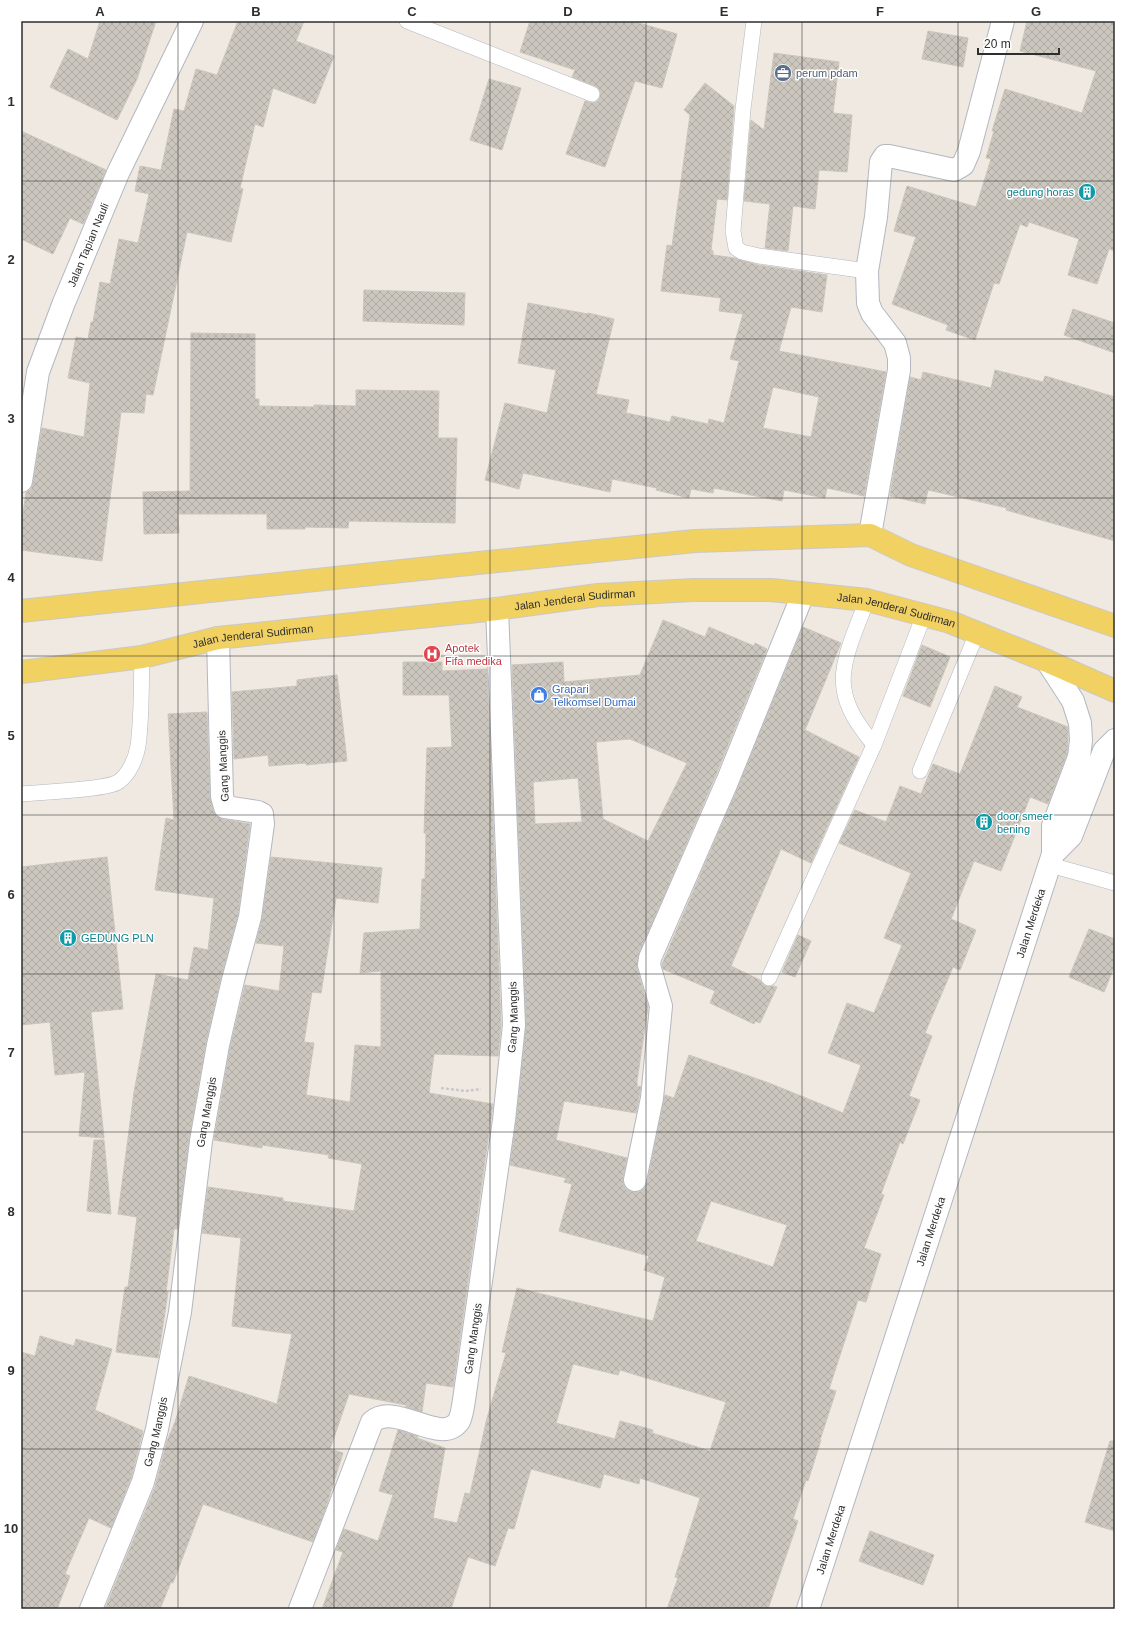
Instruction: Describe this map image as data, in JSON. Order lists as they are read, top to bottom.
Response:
{
  "streets": {
    "main road": ["Jalan Jenderal Sudirman"],
    "street": ["Jalan Tapian Nauli", "Gang Manggis", "Jalan Merdeka"]
  },
  "crossings": [
    ["Jalan Jenderal Sudirman", "Gang Manggis"],
    ["Jalan Jenderal Sudirman", "Jalan Merdeka"]
  ],
  "places": {
    "office": ["perum pdam"],
    "building": ["gedung horas", "door smeer bening", "GEDUNG PLN"],
    "hospital": ["Apotek Fifa medika"],
    "shop": ["Grapari Telkomsel Dumai"]
  },
  "scale_bar": "20 m",
  "grid": {
    "columns": [
      "A",
      "B",
      "C",
      "D",
      "E",
      "F",
      "G"
    ],
    "rows": [
      "1",
      "2",
      "3",
      "4",
      "5",
      "6",
      "7",
      "8",
      "9",
      "10"
    ]
  }
}
